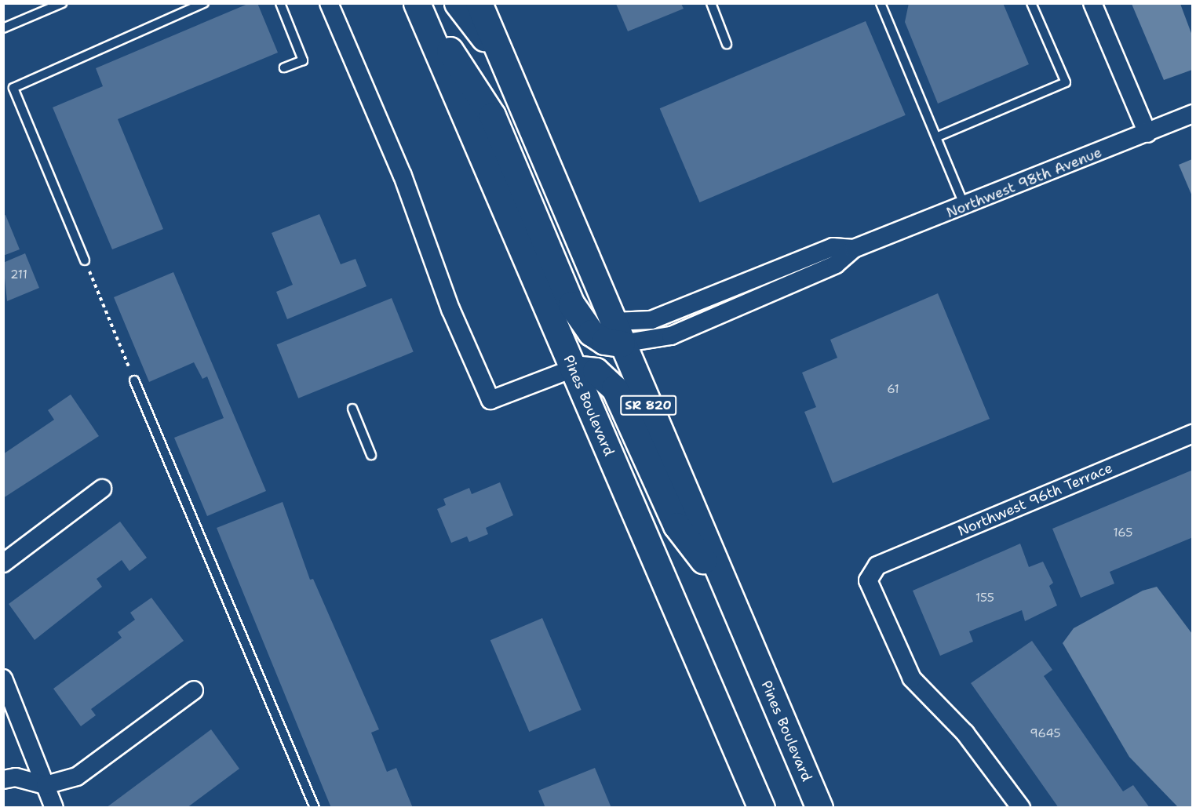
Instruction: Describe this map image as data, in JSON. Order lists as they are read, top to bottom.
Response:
{
  "streets": {
    "highway": ["Pines Boulevard", "SR 820"],
    "street": ["Northwest 98th Avenue", "Northwest 96th Terrace"]
  },
  "crossings": [
    ["Northwest 98th Avenue", "Pines Boulevard"]
  ],
  "house_numbers": [
    "211",
    "61",
    "165",
    "155",
    "9645"
  ]
}
